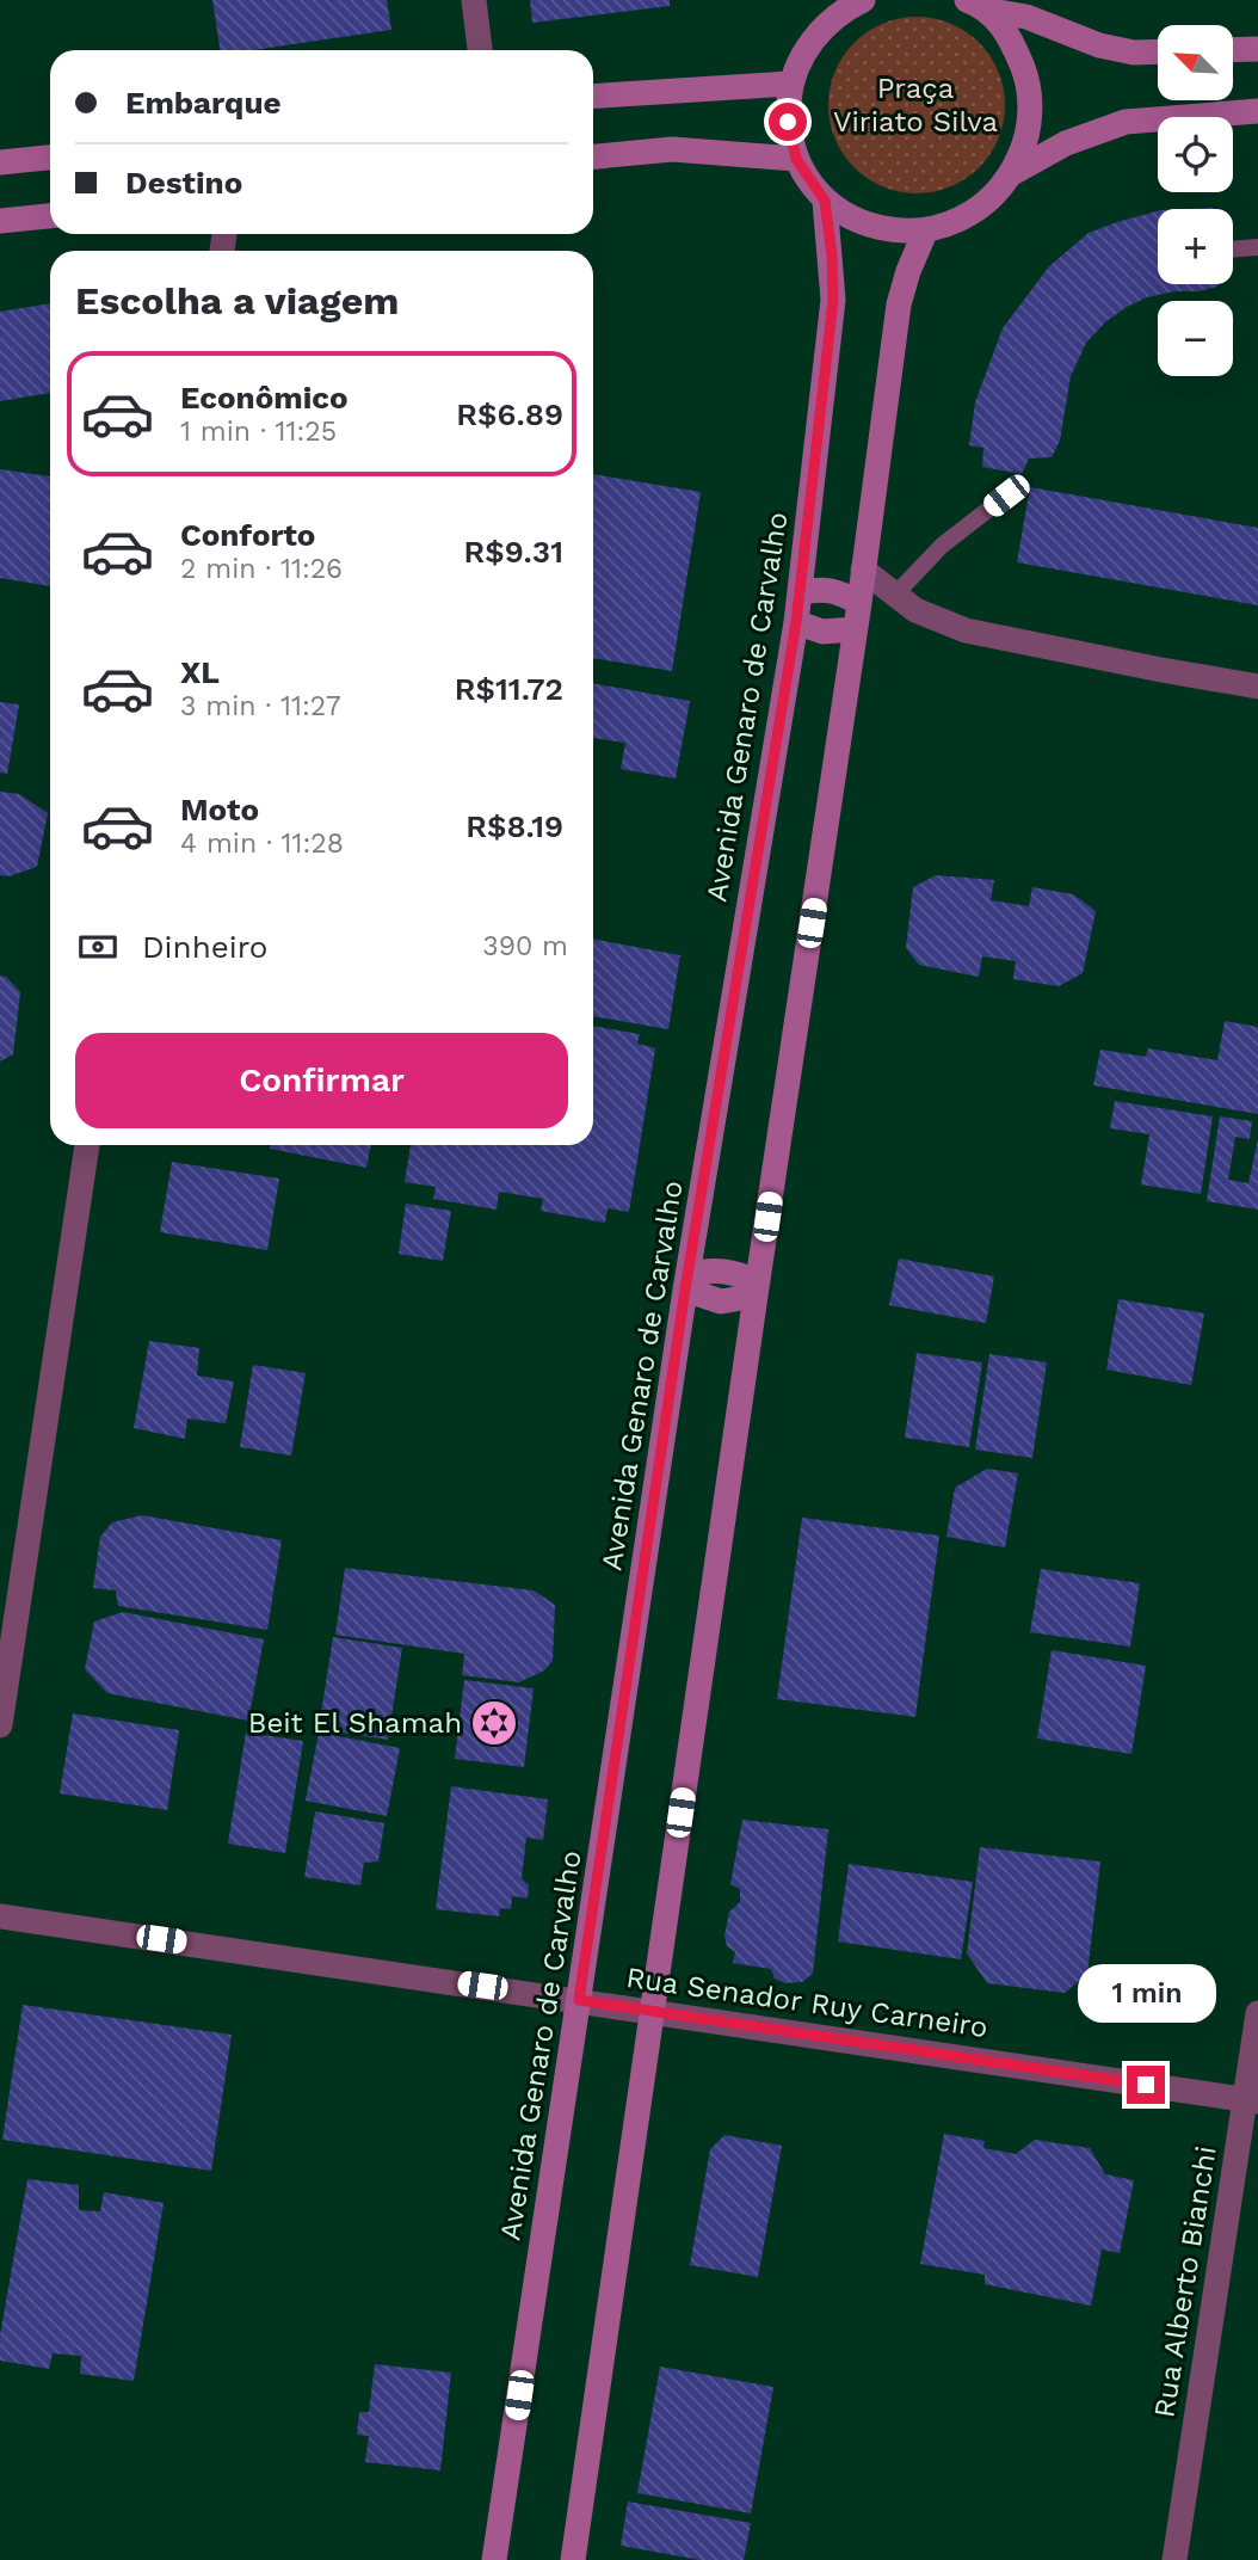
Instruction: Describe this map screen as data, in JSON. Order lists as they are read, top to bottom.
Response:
{
  "streets": {
    "street": ["Avenida Genaro de Carvalho", "Rua Senador Ruy Carneiro", "Rua Alberto Bianchi"]
  },
  "crossings": [
    ["Avenida Genaro de Carvalho", "Rua Senador Ruy Carneiro"],
    ["Rua Senador Ruy Carneiro", "Rua Alberto Bianchi"]
  ],
  "parks": ["Praça Viriato Silva"],
  "places": {
    "synagogue": ["Beit El Shamah"]
  },
  "north": "top left",
  "page": {
    "map_buttons": ["+", "−"],
    "banner": ["Embarque", "Destino"],
    "heading": "Escolha a viagem",
    "list": [
      {
        "name": "Econômico",
        "note": "1 min · 11:25",
        "value": "R$6.89"
      },
      {
        "name": "Conforto",
        "note": "2 min · 11:26",
        "value": "R$9.31"
      },
      {
        "name": "XL",
        "note": "3 min · 11:27",
        "value": "R$11.72"
      },
      {
        "name": "Moto",
        "note": "4 min · 11:28",
        "value": "R$8.19"
      }
    ],
    "pay": ["Dinheiro", "390 m"],
    "buttons": "Confirmar",
    "bubble": "1 min"
  }
}
